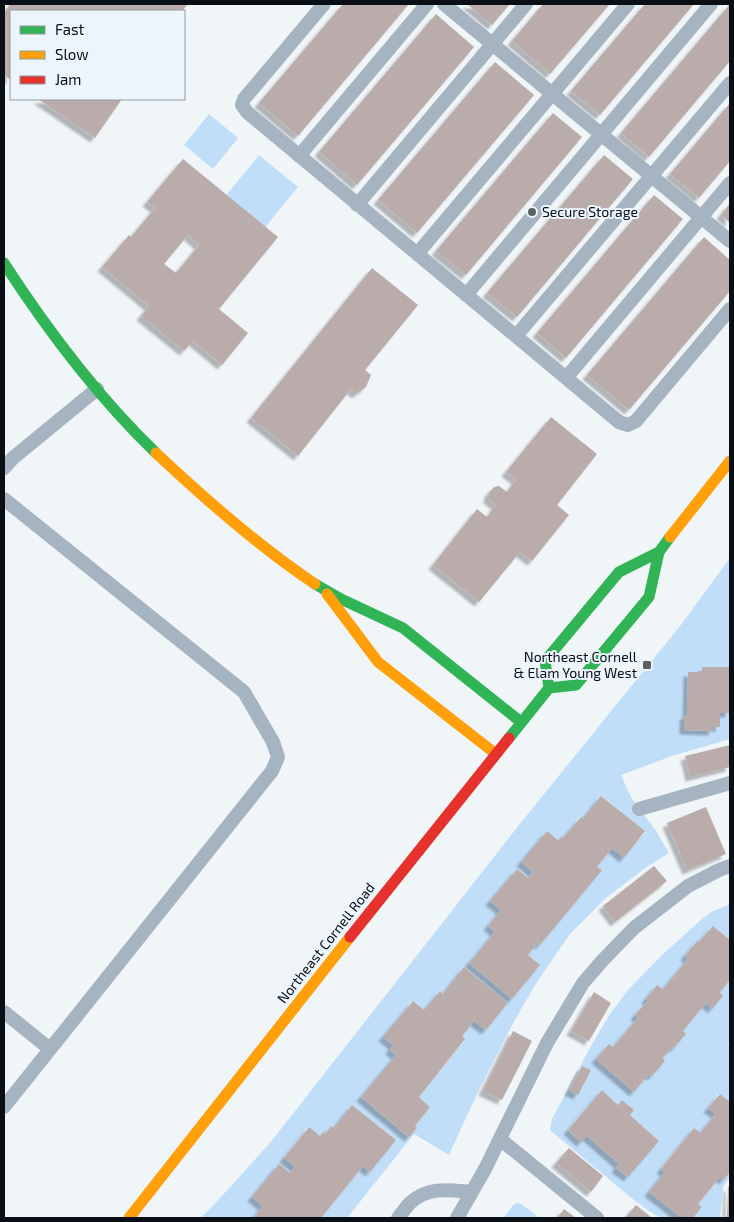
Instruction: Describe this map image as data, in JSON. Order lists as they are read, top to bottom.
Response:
{
  "streets": {
    "main road": ["Northeast Cornell Road"]
  },
  "places": {
    "other": ["Secure Storage"],
    "transit": ["Northeast Cornell & Elam Young West"]
  },
  "legend": ["Fast", "Slow", "Jam"]
}
